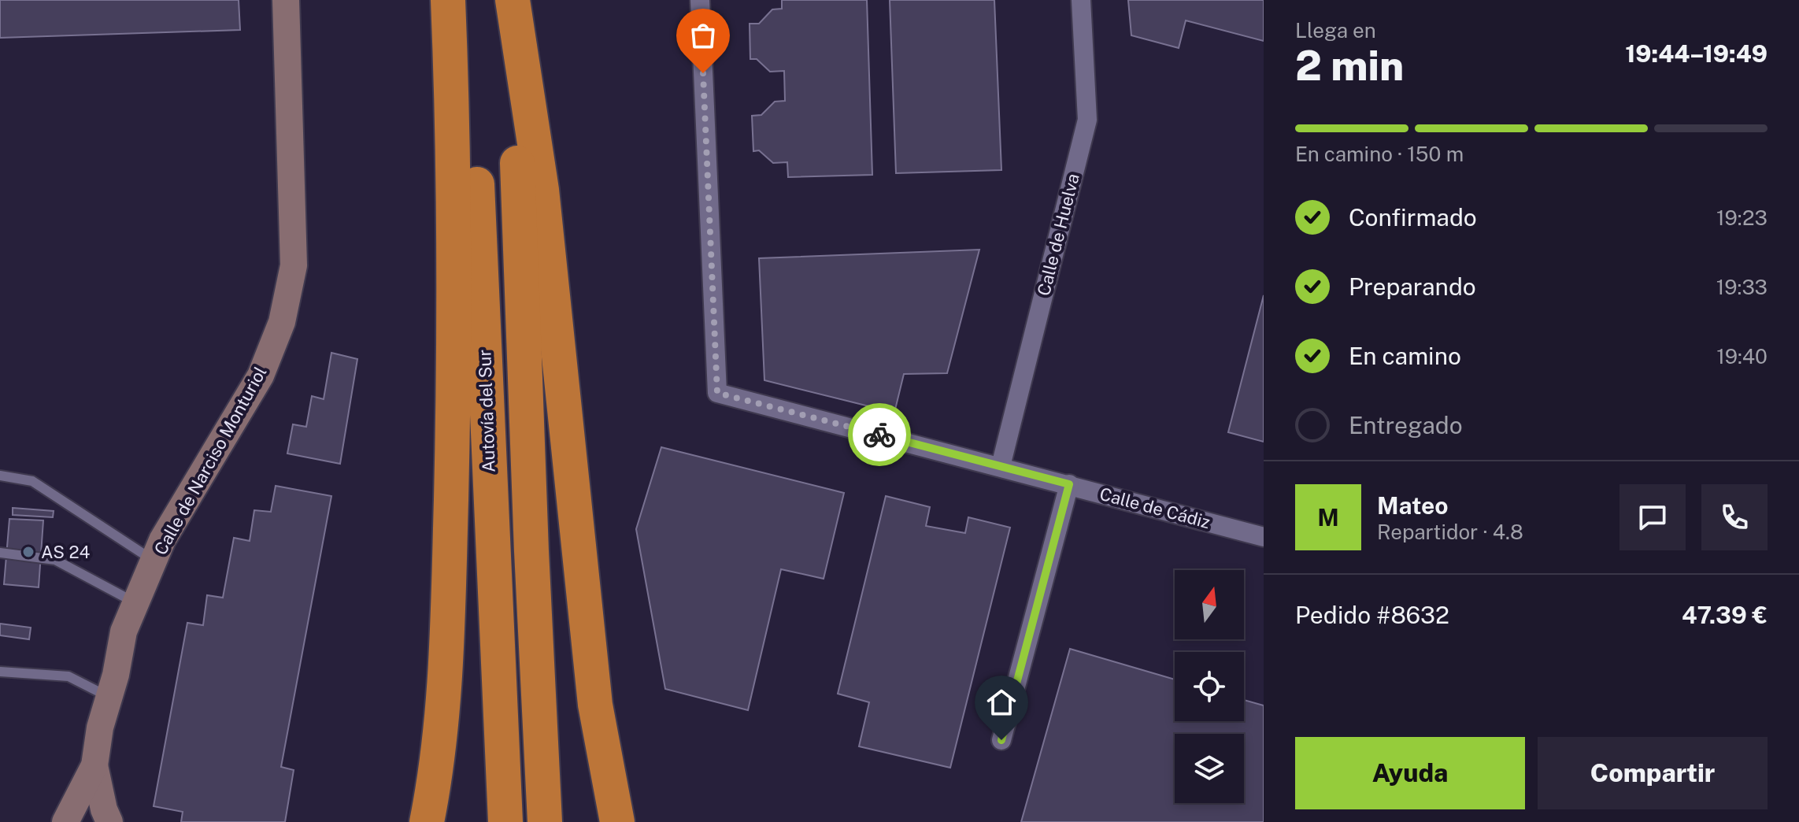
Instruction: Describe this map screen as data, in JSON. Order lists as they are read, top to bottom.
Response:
{
  "streets": {
    "highway": ["Autovía del Sur"],
    "street": ["Calle de Huelva", "Calle de Narciso Monturiol", "Calle de Cádiz"]
  },
  "crossings": [
    ["Calle de Huelva", "Calle de Cádiz"]
  ],
  "places": ["AS 24"],
  "north": "top",
  "page": {
    "heading": ["2 min", "Llega en", "19:44–19:49"],
    "panel": [
      "Mateo",
      "Repartidor · 4.8",
      "Pedido #8632",
      "47.39 €"
    ],
    "bar": "En camino · 150 m",
    "list": [
      ["Confirmado", "19:23"],
      ["Preparando", "19:33"],
      ["En camino", "19:40"],
      "Entregado"
    ],
    "round": "M",
    "buttons": ["Ayuda", "Compartir"]
  }
}
